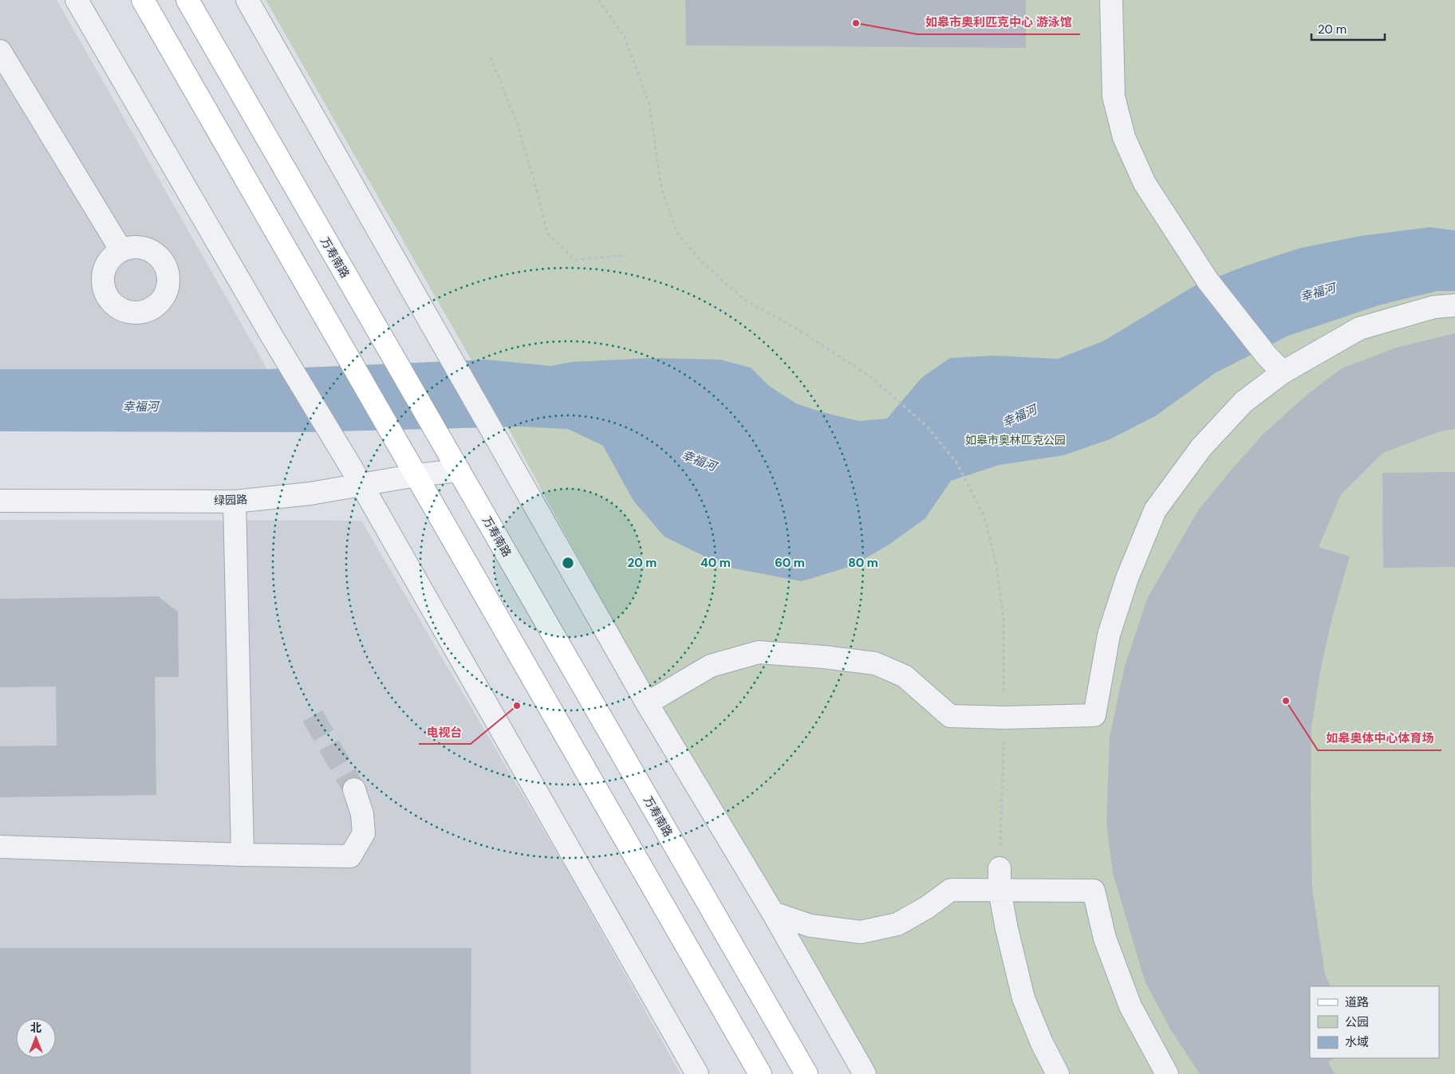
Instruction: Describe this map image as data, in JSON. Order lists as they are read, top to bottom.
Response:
{
  "streets": {
    "main road": ["万寿南路"],
    "street": ["绿园路"]
  },
  "crossings": [
    ["万寿南路", "绿园路"]
  ],
  "water": ["幸福河"],
  "parks": ["如皋市奥林匹克公园"],
  "places": ["如皋市奥利匹克中心 游泳馆", "如皋奥体中心体育场", "电视台"],
  "legend": ["道路", "公园", "水域"],
  "scale_bar": "20 m",
  "north": "top",
  "rings": [
    "20 m",
    "40 m",
    "60 m",
    "80 m"
  ]
}
